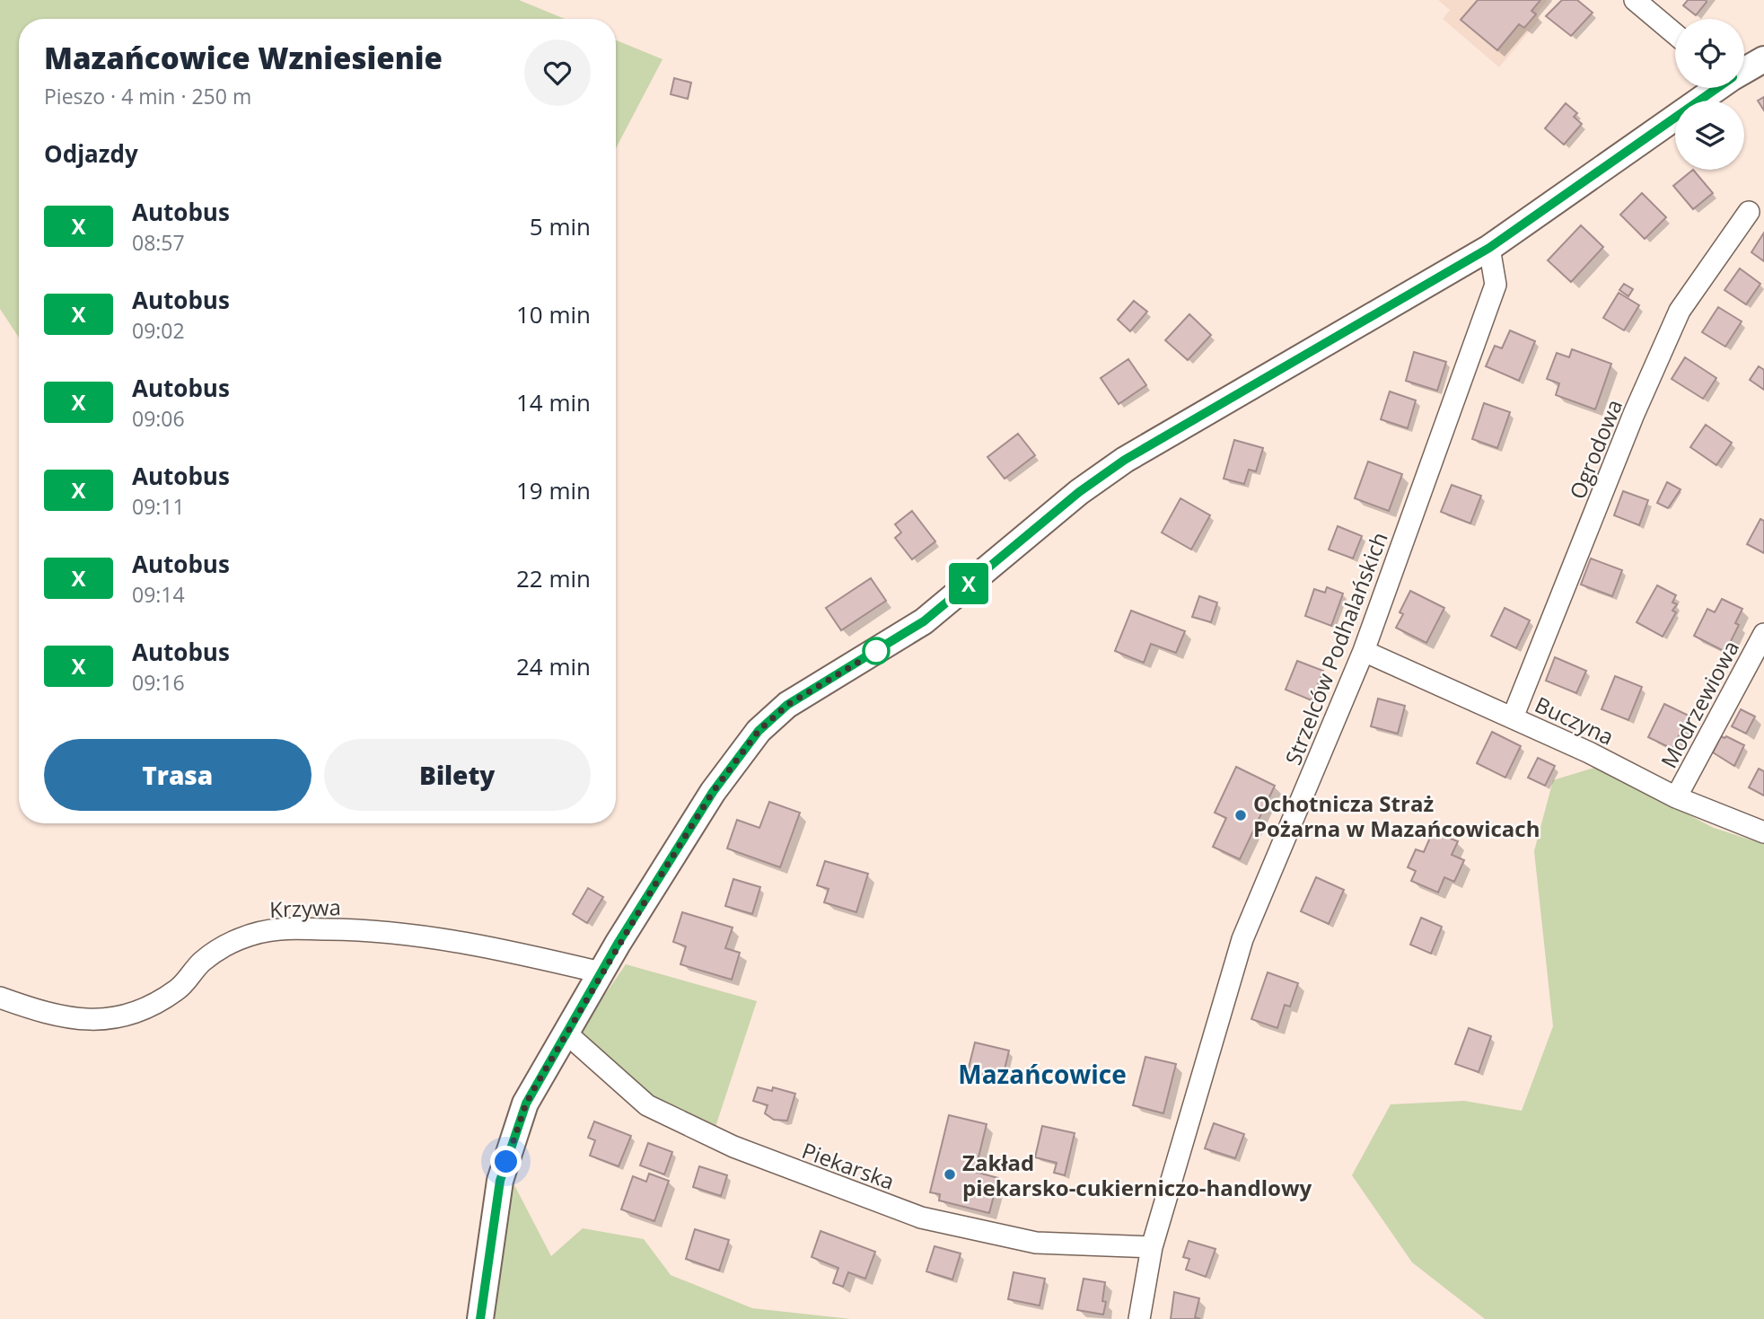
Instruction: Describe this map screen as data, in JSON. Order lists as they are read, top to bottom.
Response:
{
  "streets": {
    "street": [
      "Ogrodowa",
      "Strzelców Podhalańskich",
      "Modrzewiowa",
      "Buczyna",
      "Krzywa",
      "Piekarska"
    ]
  },
  "crossings": [
    ["Ogrodowa", "Buczyna"],
    ["Strzelców Podhalańskich", "Buczyna"],
    ["Strzelców Podhalańskich", "Piekarska"],
    ["Modrzewiowa", "Buczyna"]
  ],
  "districts": ["Mazańcowice"],
  "places": ["Ochotnicza Straż Pożarna w Mazańcowicach", "Zakład piekarsko-cukierniczo-handlowy"],
  "lines": ["bus line X"],
  "page": {
    "on_map": "X",
    "heading": [
      ["Mazańcowice Wzniesienie", "Pieszo · 4 min · 250 m"],
      "Odjazdy"
    ],
    "list": [
      {
        "mark": "X",
        "name": "Autobus",
        "note": "08:57",
        "value": "5 min"
      },
      {
        "mark": "X",
        "name": "Autobus",
        "note": "09:02",
        "value": "10 min"
      },
      {
        "mark": "X",
        "name": "Autobus",
        "note": "09:06",
        "value": "14 min"
      },
      {
        "mark": "X",
        "name": "Autobus",
        "note": "09:11",
        "value": "19 min"
      },
      {
        "mark": "X",
        "name": "Autobus",
        "note": "09:14",
        "value": "22 min"
      },
      {
        "mark": "X",
        "name": "Autobus",
        "note": "09:16",
        "value": "24 min"
      }
    ],
    "buttons": ["Trasa", "Bilety"]
  }
}
